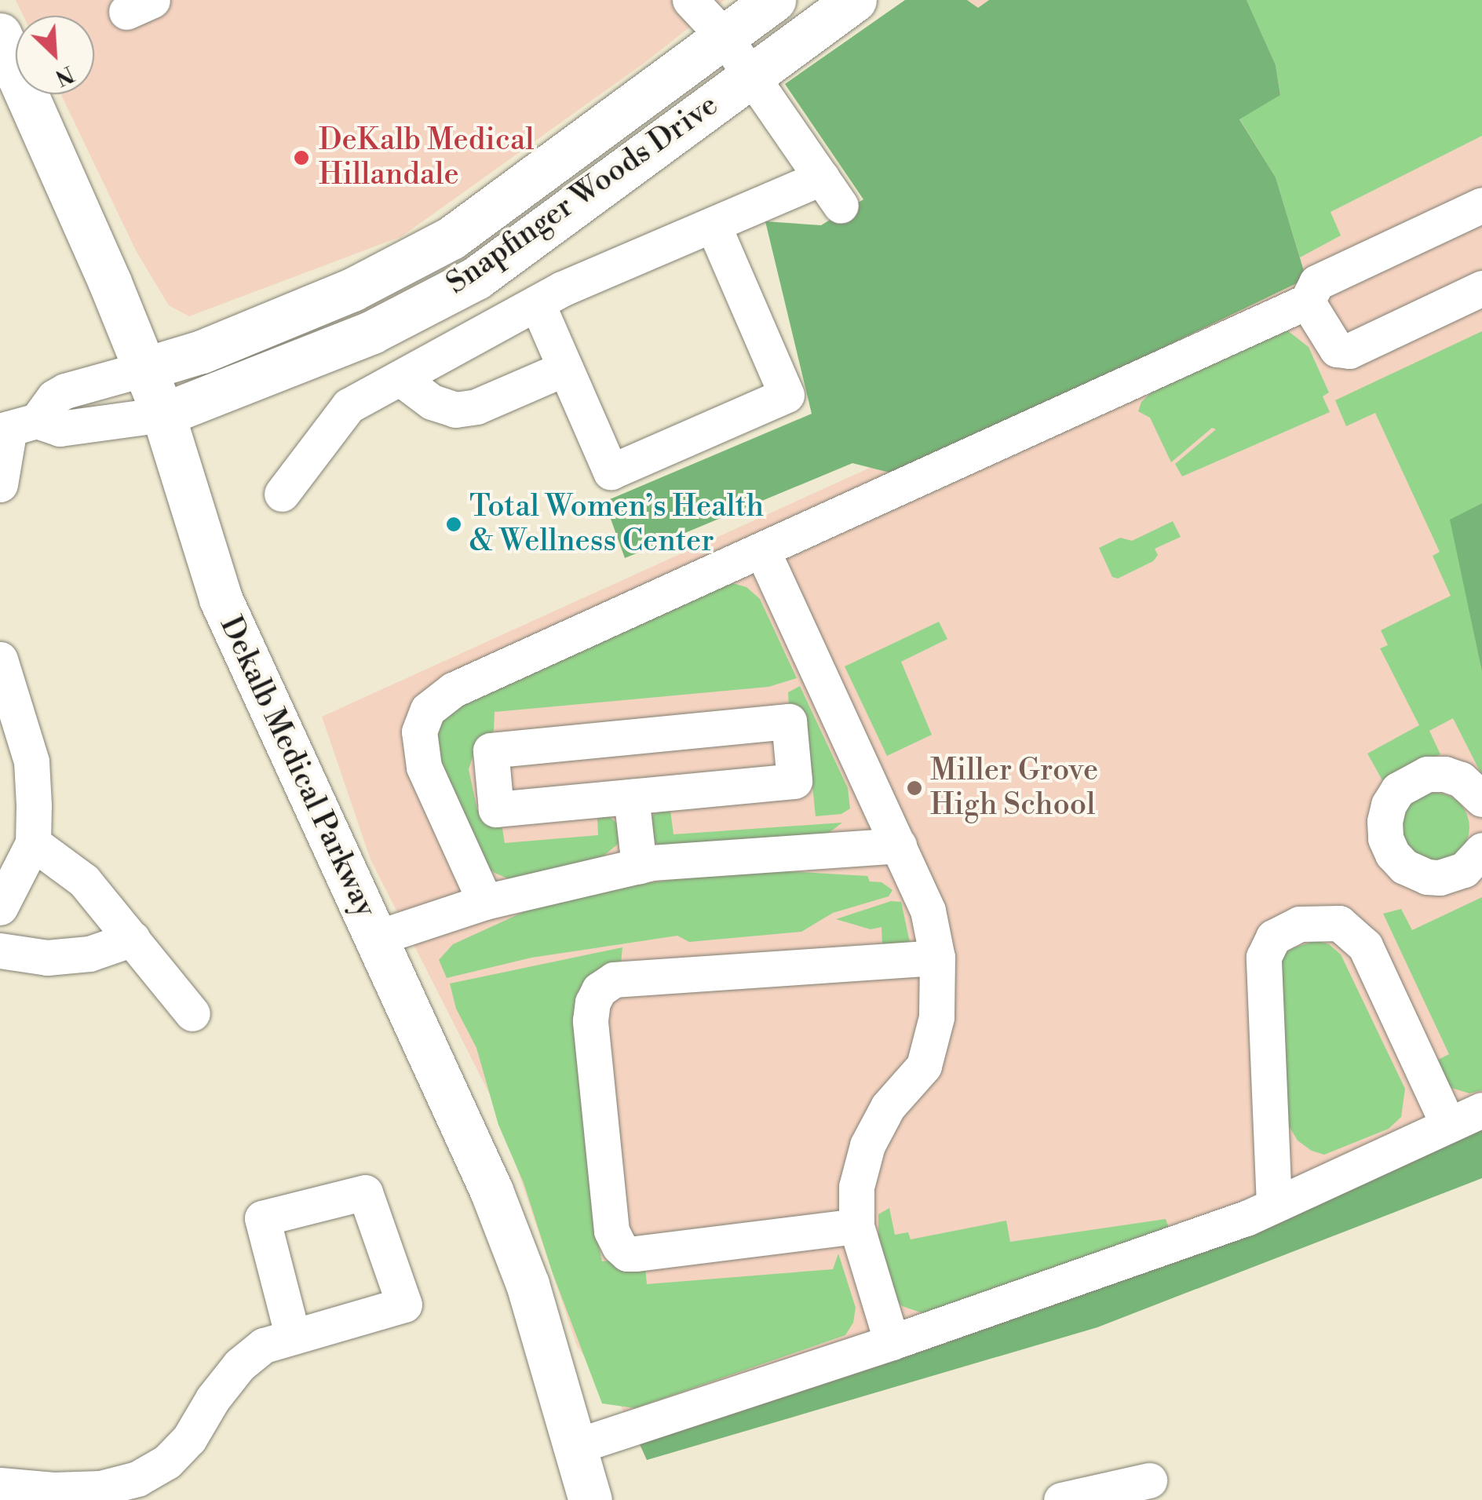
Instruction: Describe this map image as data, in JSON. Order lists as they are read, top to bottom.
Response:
{
  "streets": {
    "main road": ["Snapfinger Woods Drive", "Dekalb Medical Parkway"]
  },
  "crossings": [
    ["Snapfinger Woods Drive", "Dekalb Medical Parkway"]
  ],
  "places": ["DeKalb Medical Hillandale", "Total Women’s Health & Wellness Center", "Miller Grove High School"],
  "north": "bottom right"
}
